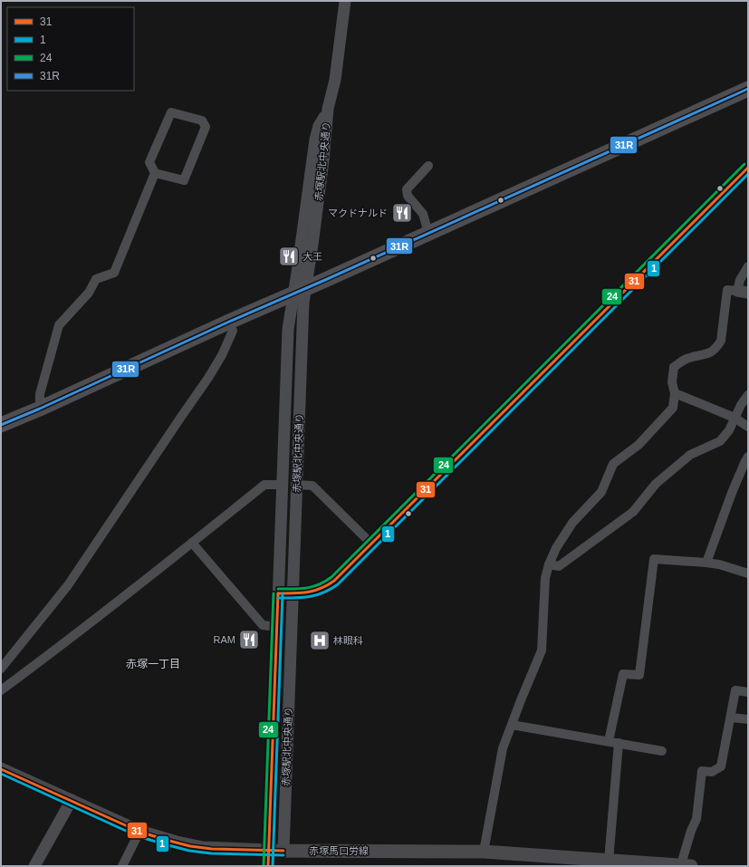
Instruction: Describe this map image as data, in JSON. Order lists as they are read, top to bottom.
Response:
{
  "streets": {
    "main road": ["赤塚馬口労線"],
    "street": ["赤塚駅北中央通り"]
  },
  "crossings": [
    ["赤塚駅北中央通り", "赤塚馬口労線"]
  ],
  "districts": ["赤塚一丁目"],
  "places": {
    "restaurant": ["マクドナルド", "大王", "RAM"],
    "hospital": ["林眼科"]
  },
  "lines": [
    "transit line 31R",
    "transit line 24",
    "transit line 31",
    "transit line 1"
  ],
  "legend": [
    "31",
    "1",
    "24",
    "31R"
  ]
}
